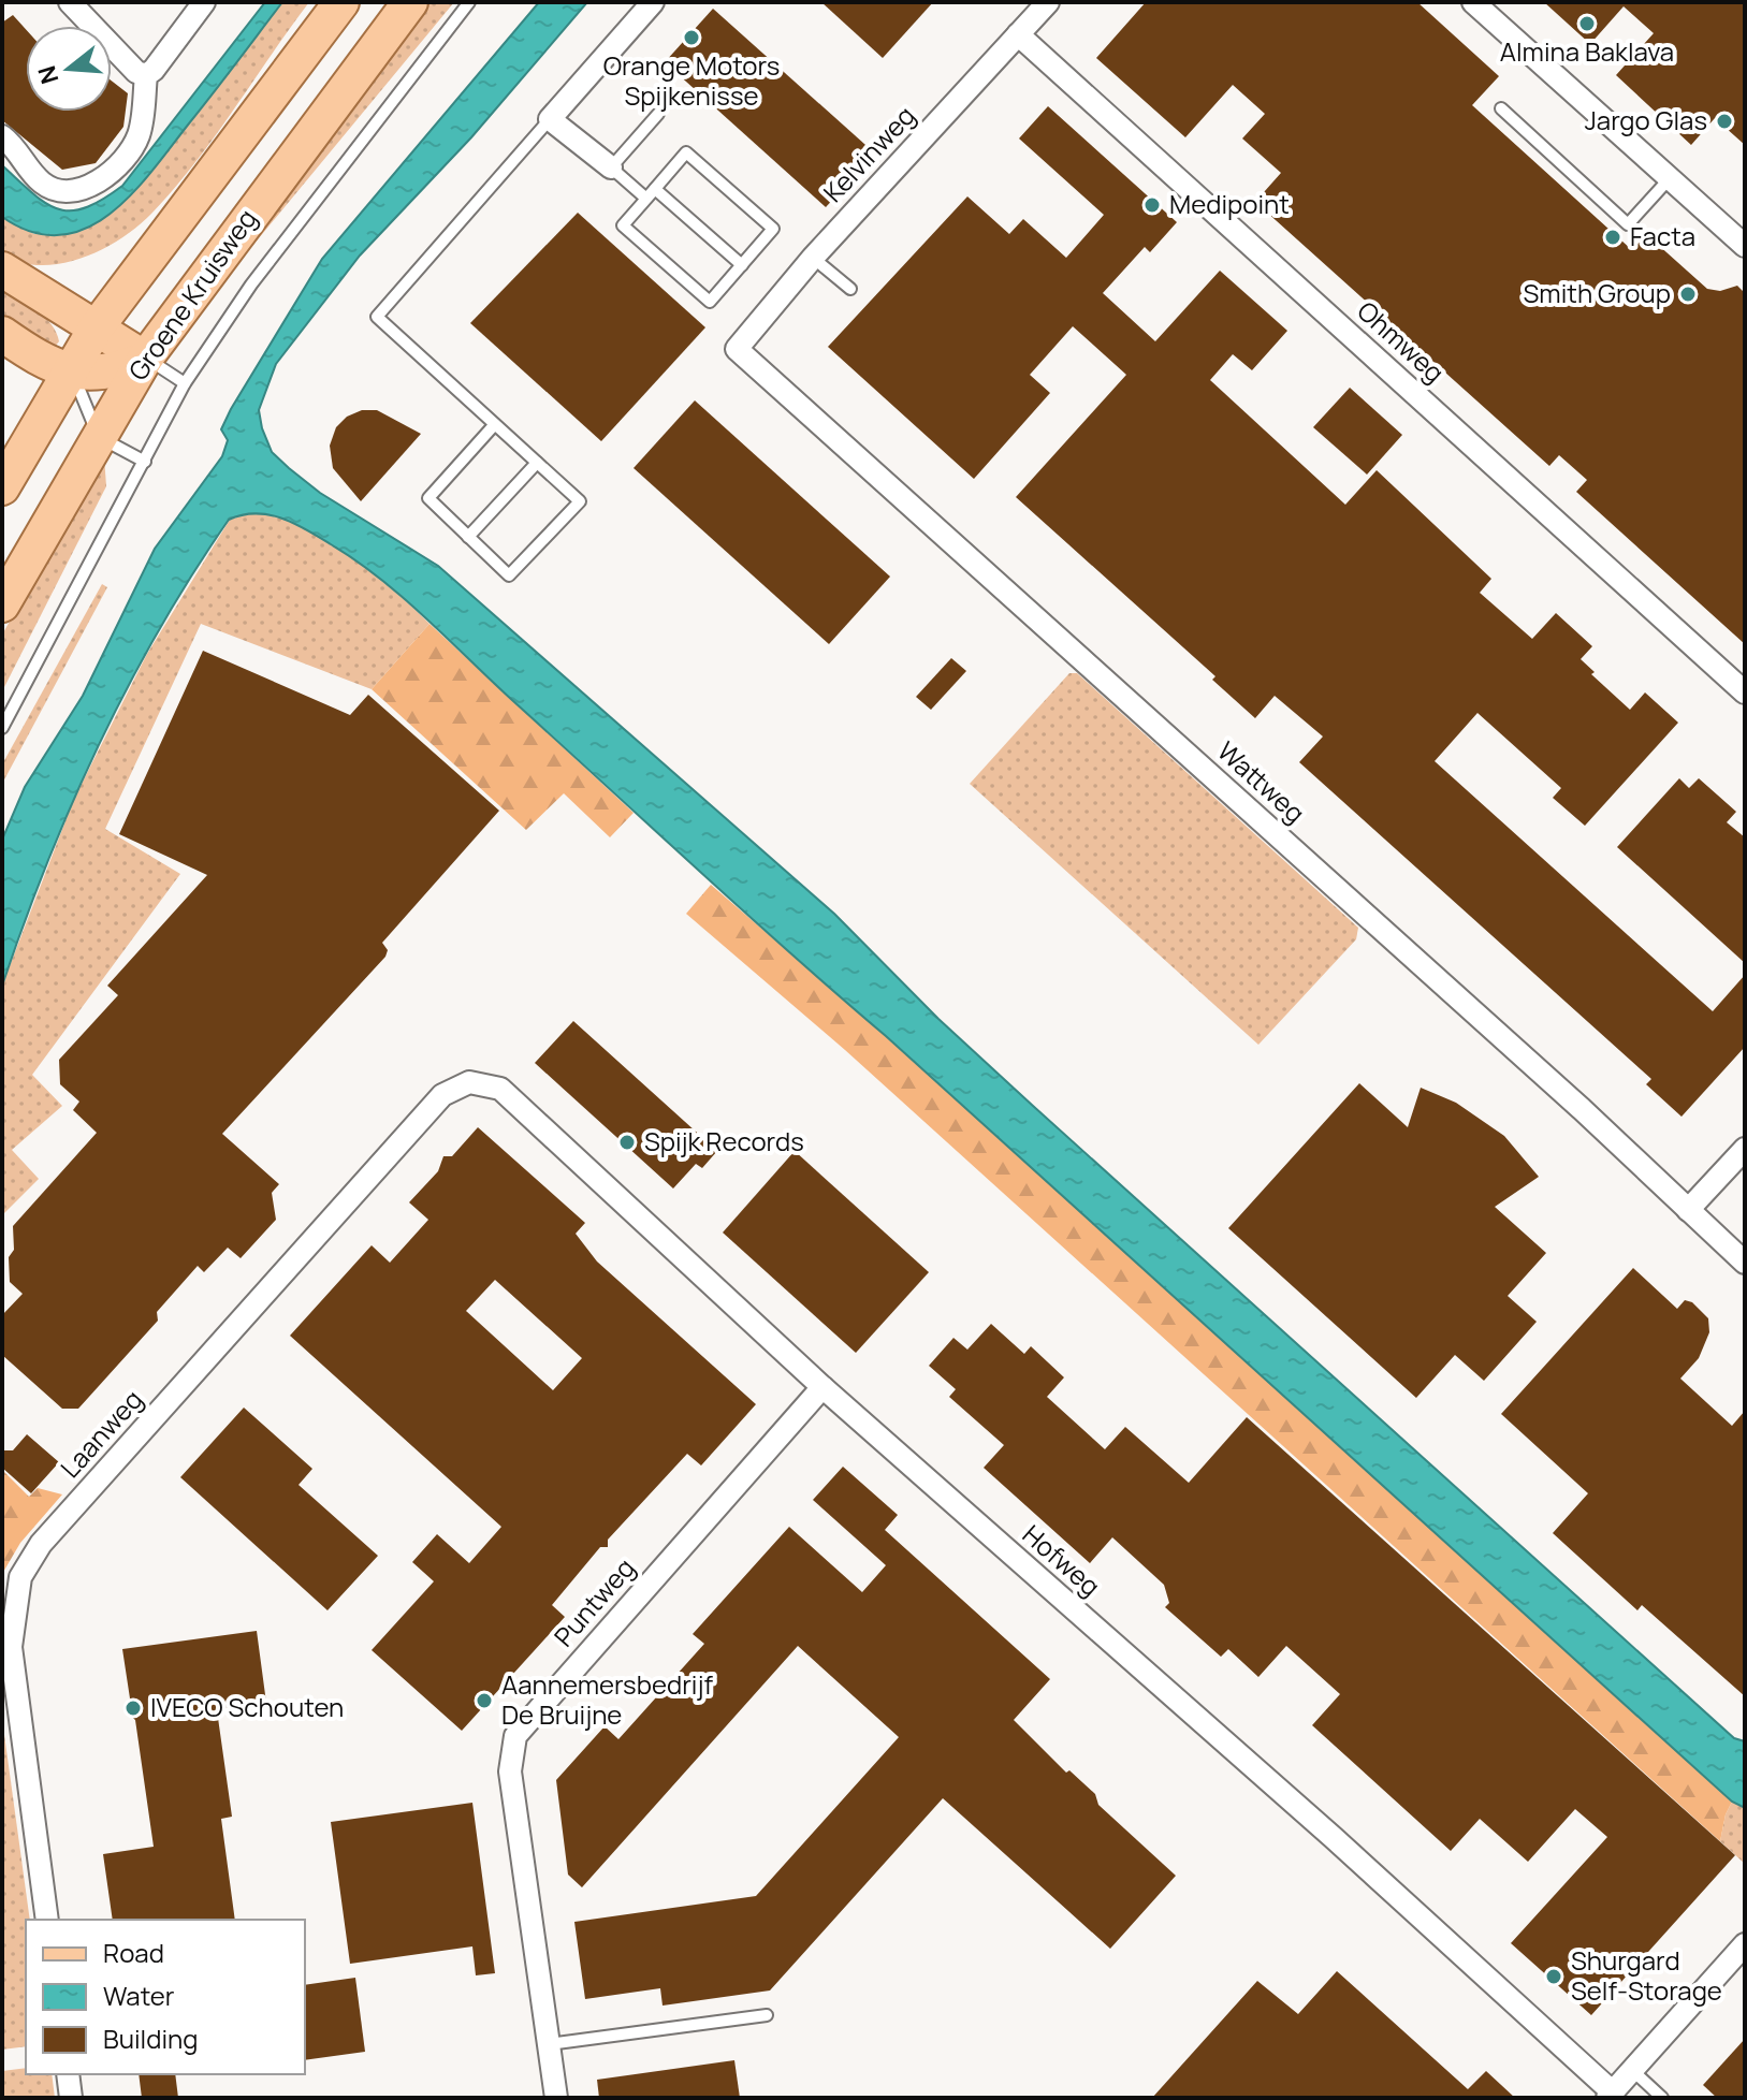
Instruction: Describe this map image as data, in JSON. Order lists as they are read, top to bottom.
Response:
{
  "streets": {
    "main road": ["Groene Kruisweg"],
    "street": [
      "Kelvinweg",
      "Ohmweg",
      "Wattweg",
      "Laanweg",
      "Hofweg",
      "Puntweg"
    ]
  },
  "crossings": [
    ["Kelvinweg", "Ohmweg"],
    ["Kelvinweg", "Wattweg"],
    ["Laanweg", "Hofweg"],
    ["Hofweg", "Puntweg"]
  ],
  "places": [
    "Almina Baklava",
    "Orange Motors Spijkenisse",
    "Jargo Glas",
    "Medipoint",
    "Facta",
    "Smith Group",
    "Spijk Records",
    "Aannemersbedrijf De Bruijne",
    "IVECO Schouten",
    "Shurgard Self-Storage"
  ],
  "legend": ["Road", "Water", "Building"],
  "north": "left"
}
